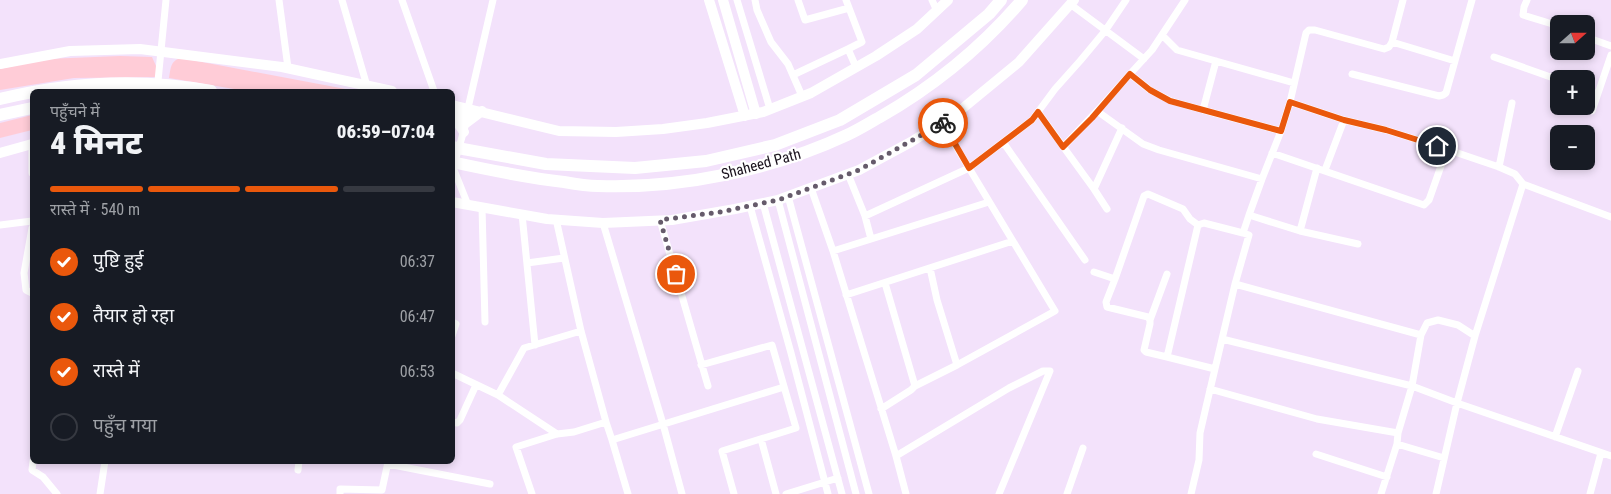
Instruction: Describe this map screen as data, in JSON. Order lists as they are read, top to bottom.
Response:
{
  "streets": {
    "highway": ["Shaheed Path"]
  },
  "north": "right",
  "page": {
    "map_buttons": ["+", "−"],
    "heading": ["4 मिनट", "पहुँचने में", "06:59–07:04"],
    "bar": "रास्ते में · 540 m",
    "list": [
      ["पुष्टि हुई", "06:37"],
      ["तैयार हो रहा", "06:47"],
      ["रास्ते में", "06:53"],
      "पहुँच गया"
    ]
  }
}
